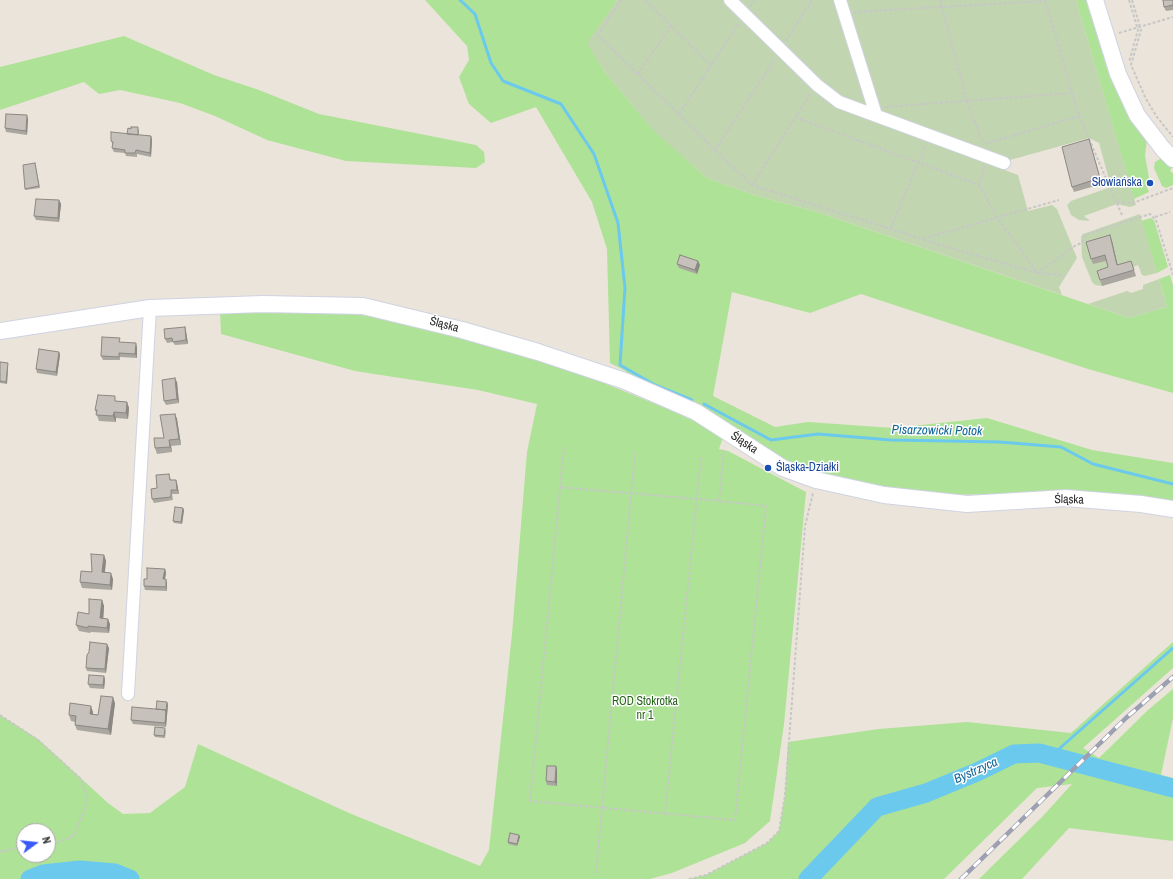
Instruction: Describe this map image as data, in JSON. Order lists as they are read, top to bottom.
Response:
{
  "streets": {
    "street": ["Śląska"]
  },
  "water": ["Pisarzowicki Potok", "Bystrzyca"],
  "parks": ["ROD Stokrotka nr 1"],
  "places": ["Słowiańska", "Śląska-Działki"],
  "north": "right"
}
